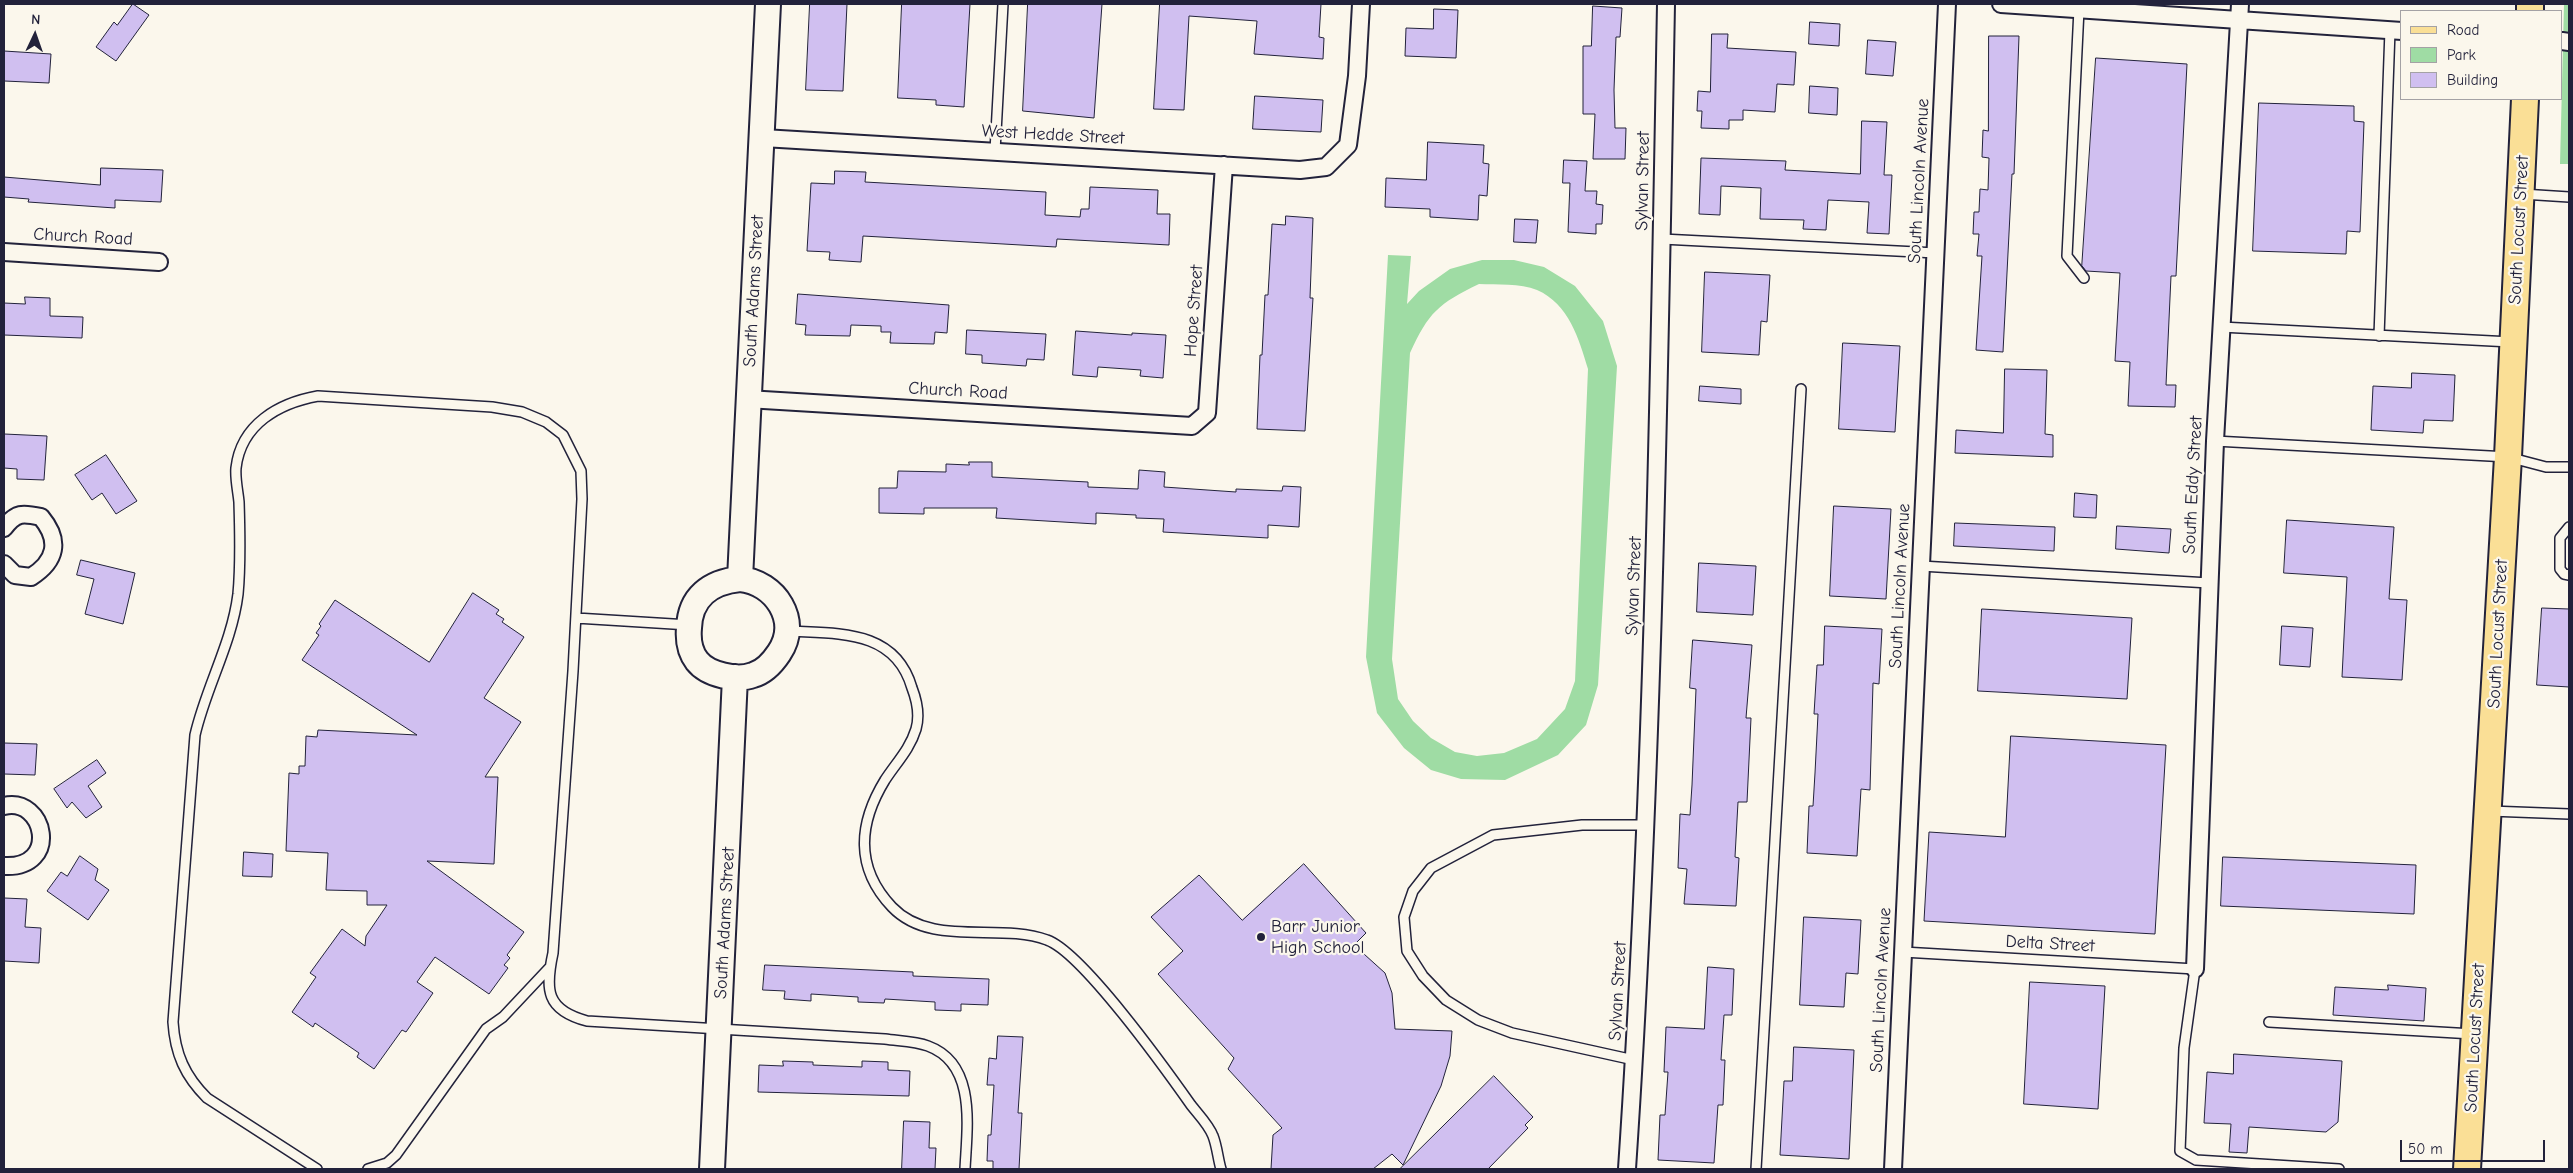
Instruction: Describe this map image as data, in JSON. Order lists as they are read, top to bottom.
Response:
{
  "streets": {
    "main road": ["South Locust Street"],
    "street": [
      "West Hedde Street",
      "Sylvan Street",
      "South Lincoln Avenue",
      "Church Road",
      "South Adams Street",
      "Hope Street",
      "South Eddy Street"
    ],
    "lane": ["Delta Street"]
  },
  "crossings": [
    ["West Hedde Street", "South Adams Street"],
    ["West Hedde Street", "Hope Street"],
    ["South Lincoln Avenue", "Delta Street"],
    ["Church Road", "South Adams Street"],
    ["Church Road", "Hope Street"],
    ["South Eddy Street", "Delta Street"]
  ],
  "places": ["Barr Junior High School"],
  "legend": ["Road", "Park", "Building"],
  "scale_bar": "50 m",
  "north": "top"
}
